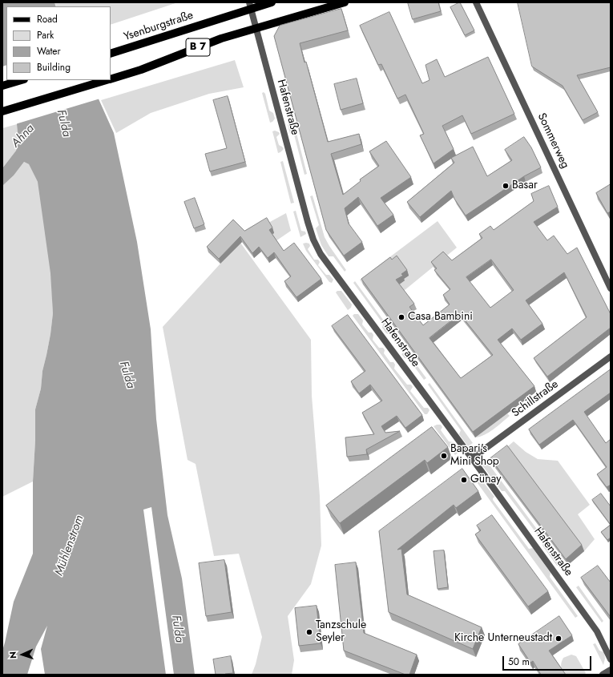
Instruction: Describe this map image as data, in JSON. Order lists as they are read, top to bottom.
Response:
{
  "streets": {
    "main road": ["Ysenburgstraße", "B 7"],
    "street": ["Hafenstraße", "Sommerweg", "Schillstraße"]
  },
  "crossings": [
    ["Ysenburgstraße", "B 7"],
    ["Ysenburgstraße", "Hafenstraße"],
    ["B 7", "Hafenstraße"],
    ["Hafenstraße", "Schillstraße"]
  ],
  "water": ["Fulda", "Ahna", "Mühlenstrom"],
  "places": [
    "Basar",
    "Casa Bambini",
    "Bapari's Mini Shop",
    "Günay",
    "Tanzschule Seyler",
    "Kirche Unterneustadt"
  ],
  "legend": [
    "Road",
    "Park",
    "Water",
    "Building"
  ],
  "scale_bar": "50 m",
  "north": "left"
}
